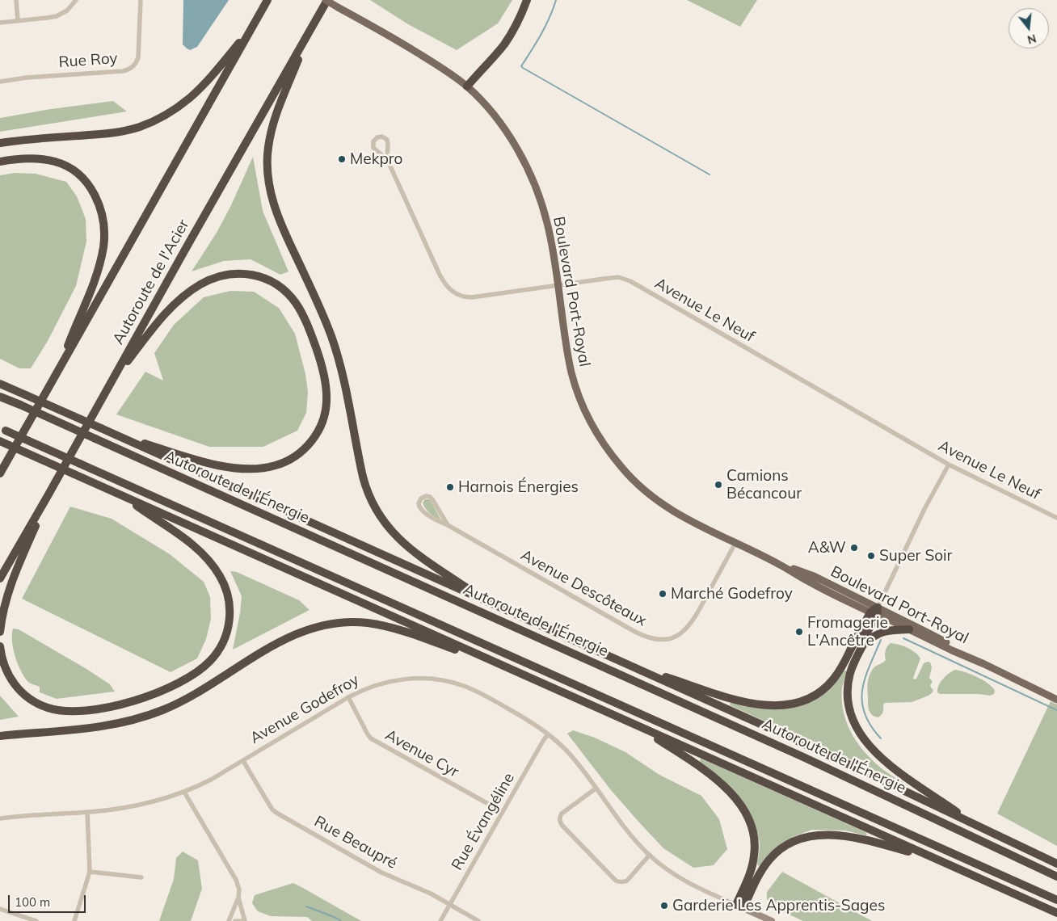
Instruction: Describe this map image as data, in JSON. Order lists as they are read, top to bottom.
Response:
{
  "streets": {
    "highway": ["Autoroute de l'Acier", "Autoroute de l'Énergie"],
    "main road": ["Boulevard Port-Royal"],
    "street": [
      "Rue Roy",
      "Avenue Le Neuf",
      "Avenue Descôteaux",
      "Avenue Godefroy",
      "Avenue Cyr",
      "Rue Évangéline",
      "Rue Beaupré"
    ]
  },
  "crossings": [
    ["Autoroute de l'Acier", "Boulevard Port-Royal"],
    ["Boulevard Port-Royal", "Avenue Le Neuf"],
    ["Boulevard Port-Royal", "Avenue Descôteaux"],
    ["Avenue Godefroy", "Avenue Cyr"],
    ["Avenue Godefroy", "Rue Évangéline"],
    ["Avenue Godefroy", "Rue Beaupré"],
    ["Avenue Cyr", "Rue Évangéline"],
    ["Rue Évangéline", "Rue Beaupré"]
  ],
  "places": [
    "Mekpro",
    "Camions Bécancour",
    "Harnois Énergies",
    "A&W",
    "Super Soir",
    "Marché Godefroy",
    "Fromagerie L'Ancêtre",
    "Garderie Les Apprentis-Sages"
  ],
  "scale_bar": "100 m",
  "north": "bottom"
}
